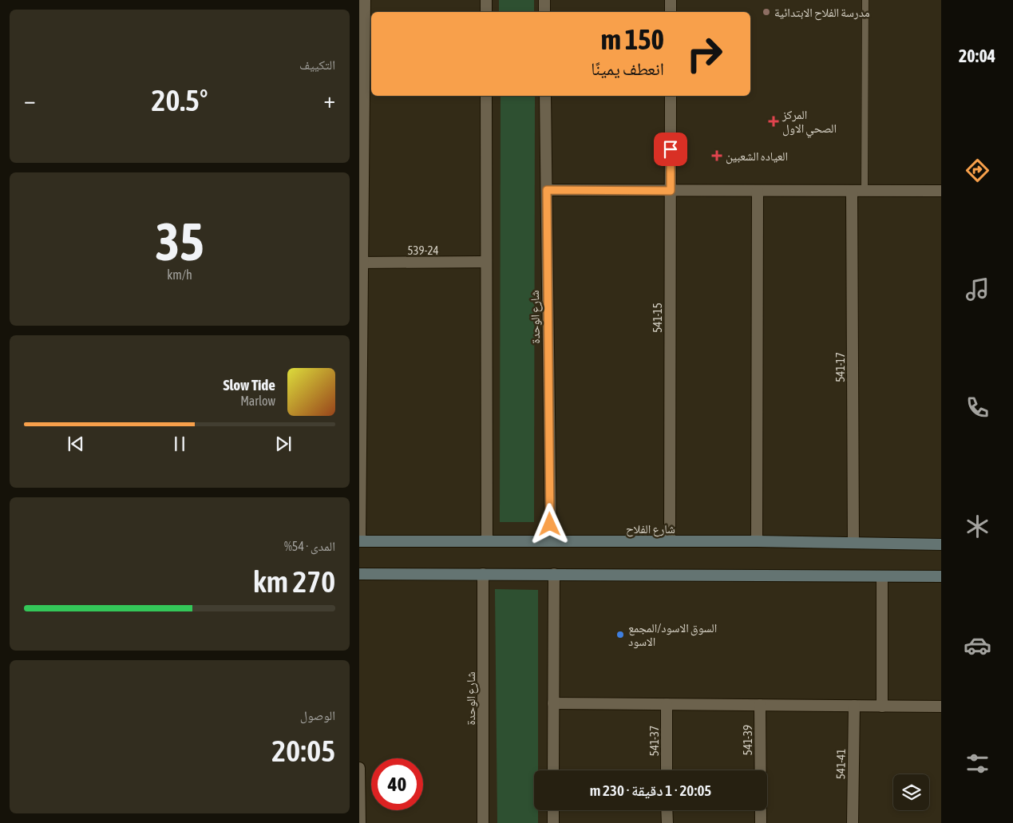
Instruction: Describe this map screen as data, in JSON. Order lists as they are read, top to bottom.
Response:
{
  "streets": {
    "main road": ["شارع الفلاح"],
    "street": [
      "539-24",
      "شارع الوحدة",
      "541-15",
      "541-17",
      "541-39",
      "541-37",
      "541-41"
    ]
  },
  "crossings": [
    ["شارع الوحدة", "شارع الفلاح"],
    ["541-15", "شارع الفلاح"],
    ["541-17", "شارع الفلاح"]
  ],
  "places": {
    "other": ["مدرسة الفلاح الابتدائية", "السوق الاسود/المجمع الاسود"],
    "health": ["المركز الصحي الاول", "العياده الشعبين"]
  },
  "page": {
    "tabs": "20:04",
    "tile": [
      "التكييف",
      ["35", "km/h"],
      ["المدى · 54%", "270 km"],
      ["الوصول", "20:05"]
    ],
    "turn": ["150 m", "انعطف يمينًا"],
    "heat": ["−", "20.5°", "+"],
    "song": ["Slow Tide", "Marlow"],
    "limit": "40",
    "trip": "20:05 · 1 دقيقة · 230 m"
  }
}
